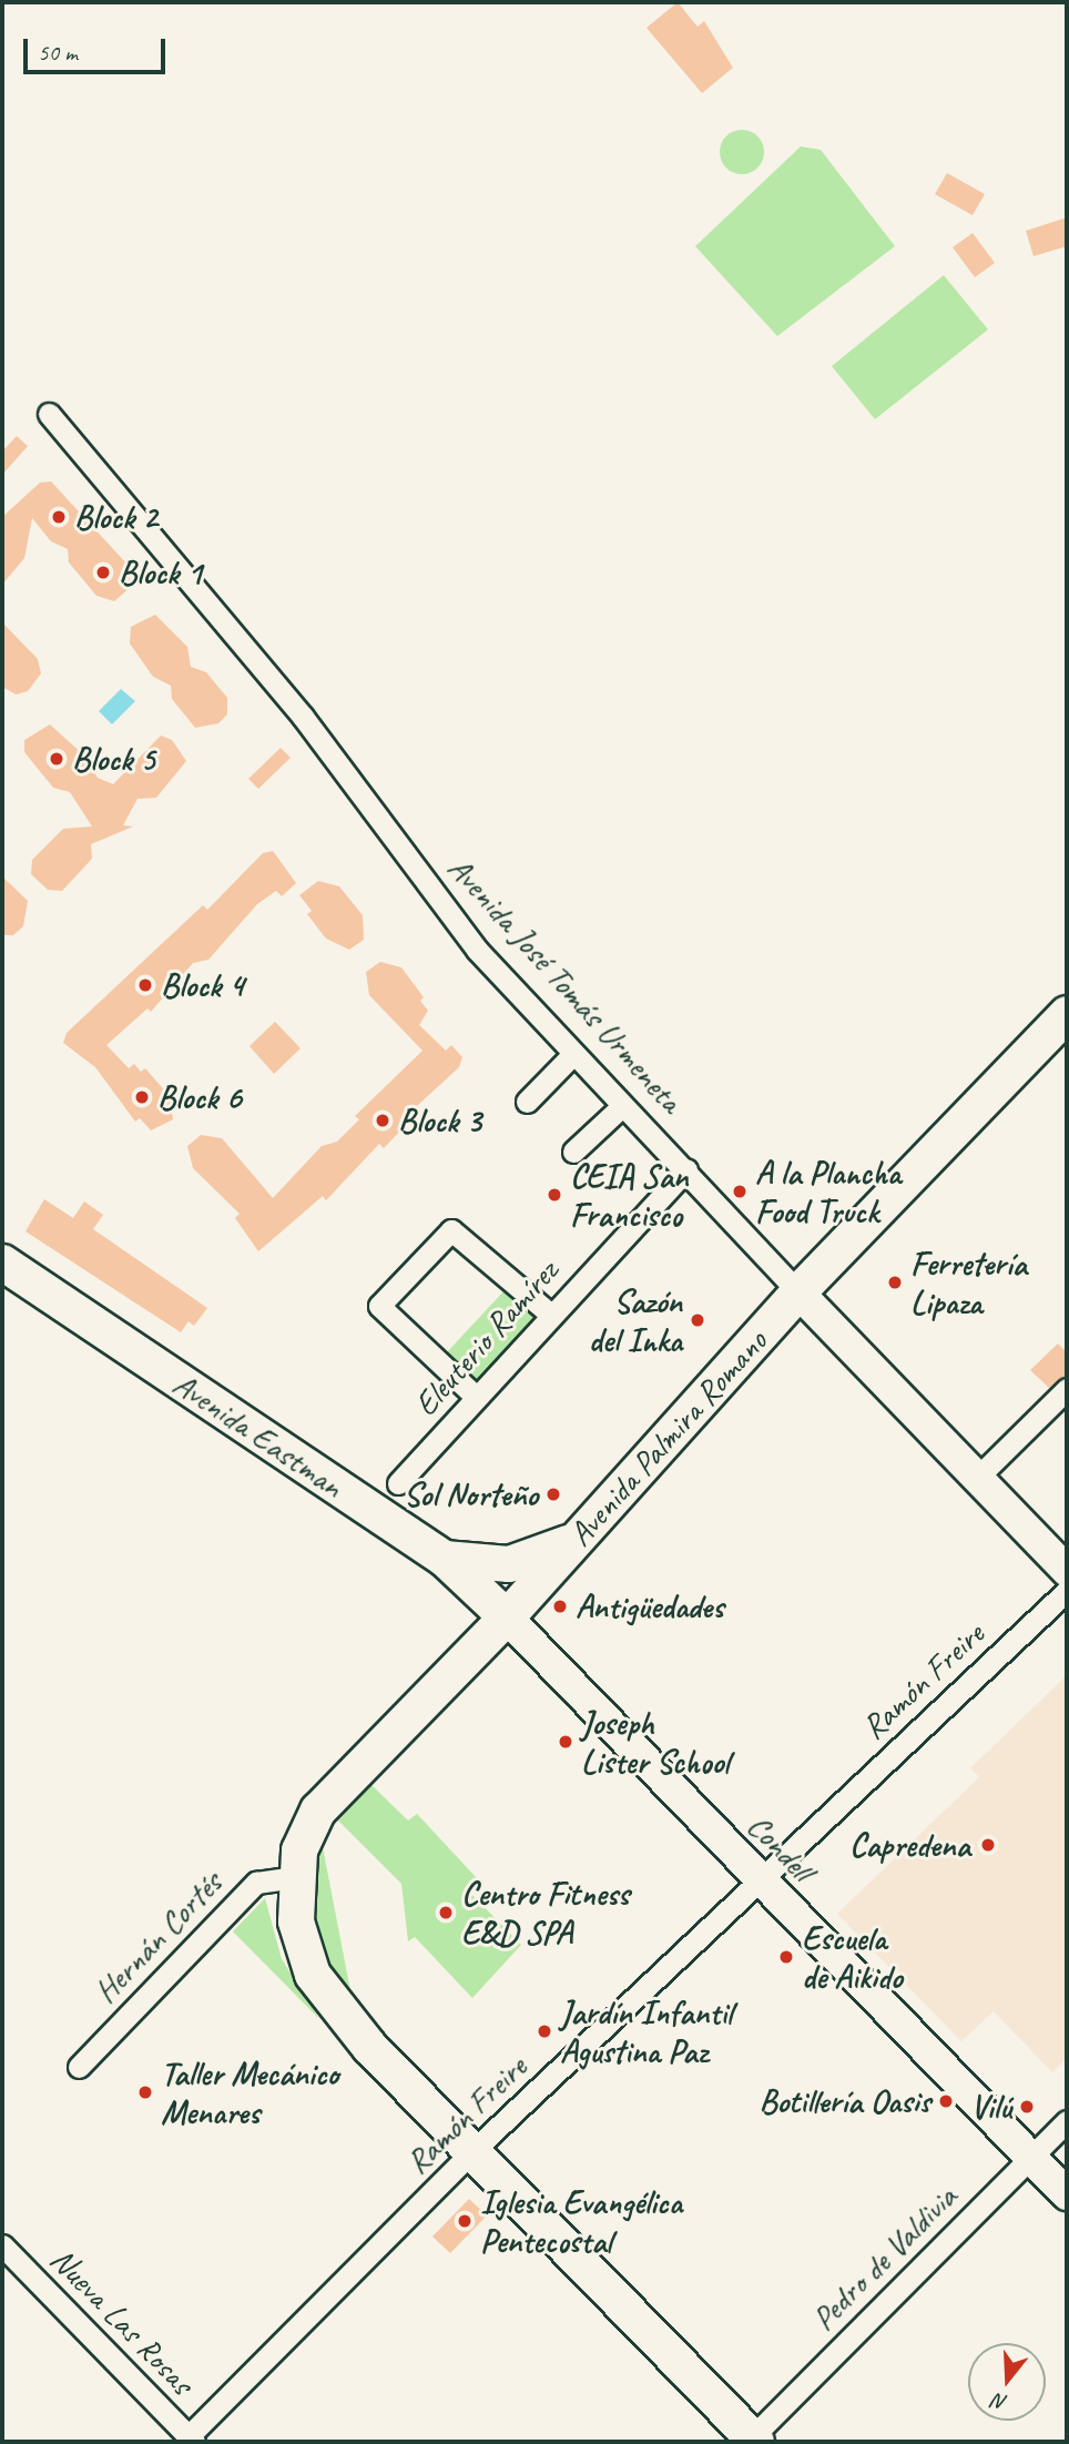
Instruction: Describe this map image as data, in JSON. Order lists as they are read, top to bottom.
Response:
{
  "streets": {
    "main road": ["Avenida Eastman", "Avenida Palmira Romano"],
    "street": [
      "Avenida José Tomás Urmeneta",
      "Eleuterio Ramírez",
      "Ramón Freire",
      "Condell",
      "Hernán Cortés",
      "Pedro de Valdivia",
      "Nueva Las Rosas"
    ]
  },
  "crossings": [
    ["Avenida José Tomás Urmeneta", "Eleuterio Ramírez"],
    ["Avenida José Tomás Urmeneta", "Avenida Palmira Romano"],
    ["Avenida Eastman", "Avenida Palmira Romano"],
    ["Avenida Eastman", "Condell"],
    ["Avenida Palmira Romano", "Ramón Freire"],
    ["Avenida Palmira Romano", "Condell"],
    ["Avenida Palmira Romano", "Hernán Cortés"],
    ["Avenida Palmira Romano", "Pedro de Valdivia"],
    ["Ramón Freire", "Condell"],
    ["Ramón Freire", "Nueva Las Rosas"],
    ["Condell", "Pedro de Valdivia"]
  ],
  "places": [
    "Block 2",
    "Block 1",
    "Block 5",
    "Block 4",
    "Block 6",
    "Block 3",
    "A la Plancha Food Truck",
    "CEIA San Francisco",
    "Ferretería Lipaza",
    "Sazón del Inka",
    "Sol Norteño",
    "Antigüedades",
    "Joseph Lister School",
    "Capredena",
    "Centro Fitness E&D SPA",
    "Escuela de Aikido",
    "Jardín Infantil Agustina Paz",
    "Taller Mecánico Menares",
    "Botillería Oasis",
    "Vilú",
    "Iglesia Evangélica Pentecostal"
  ],
  "scale_bar": "50 m",
  "north": "bottom"
}
